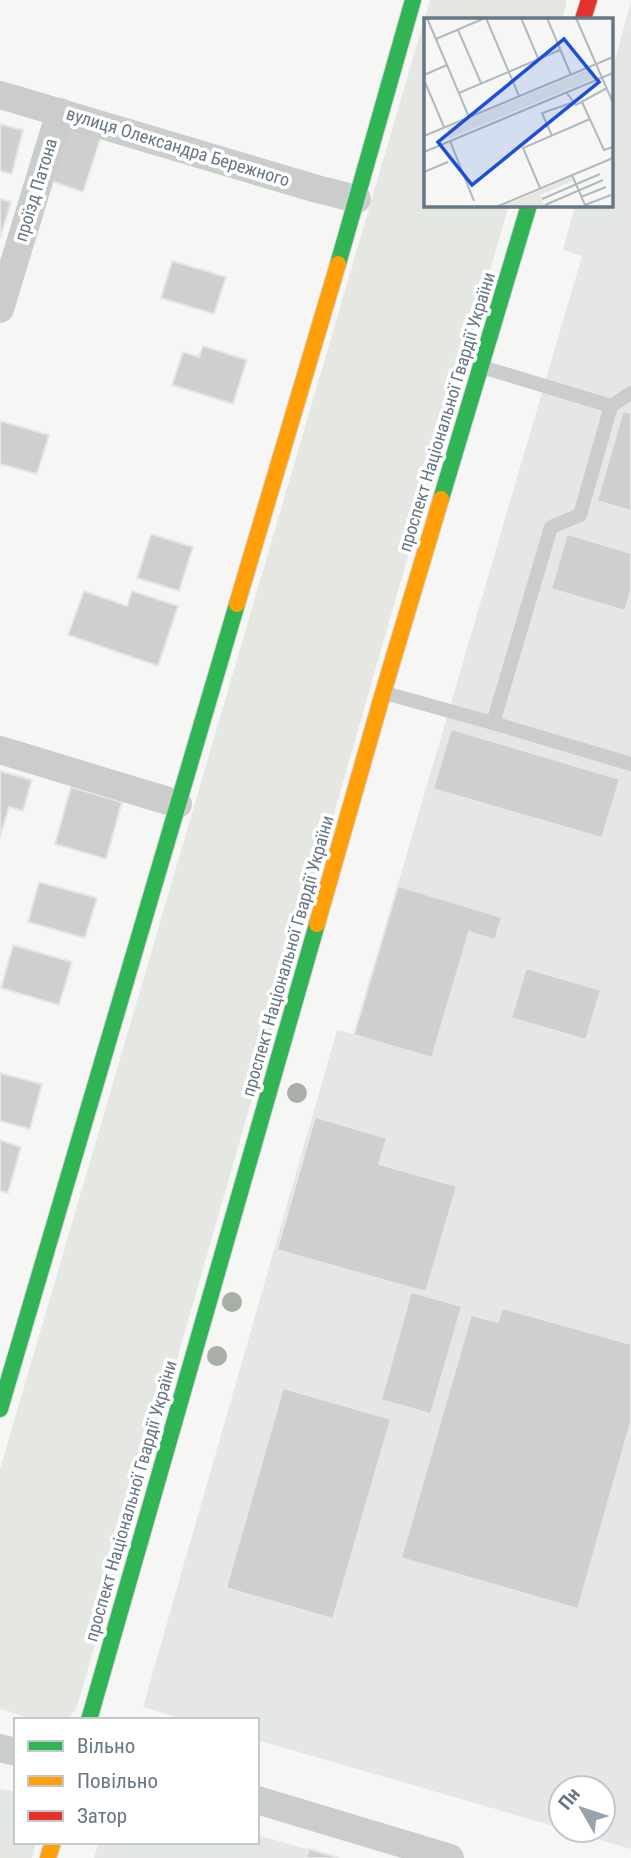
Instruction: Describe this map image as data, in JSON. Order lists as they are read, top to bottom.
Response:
{
  "streets": {
    "street": ["вулиця Олександра Бережного", "проїзд Патона", "проспект Національної Гвардії України"]
  },
  "crossings": [
    ["вулиця Олександра Бережного", "проїзд Патона"]
  ],
  "legend": ["Вільно", "Повільно", "Затор"],
  "north": "top left"
}
